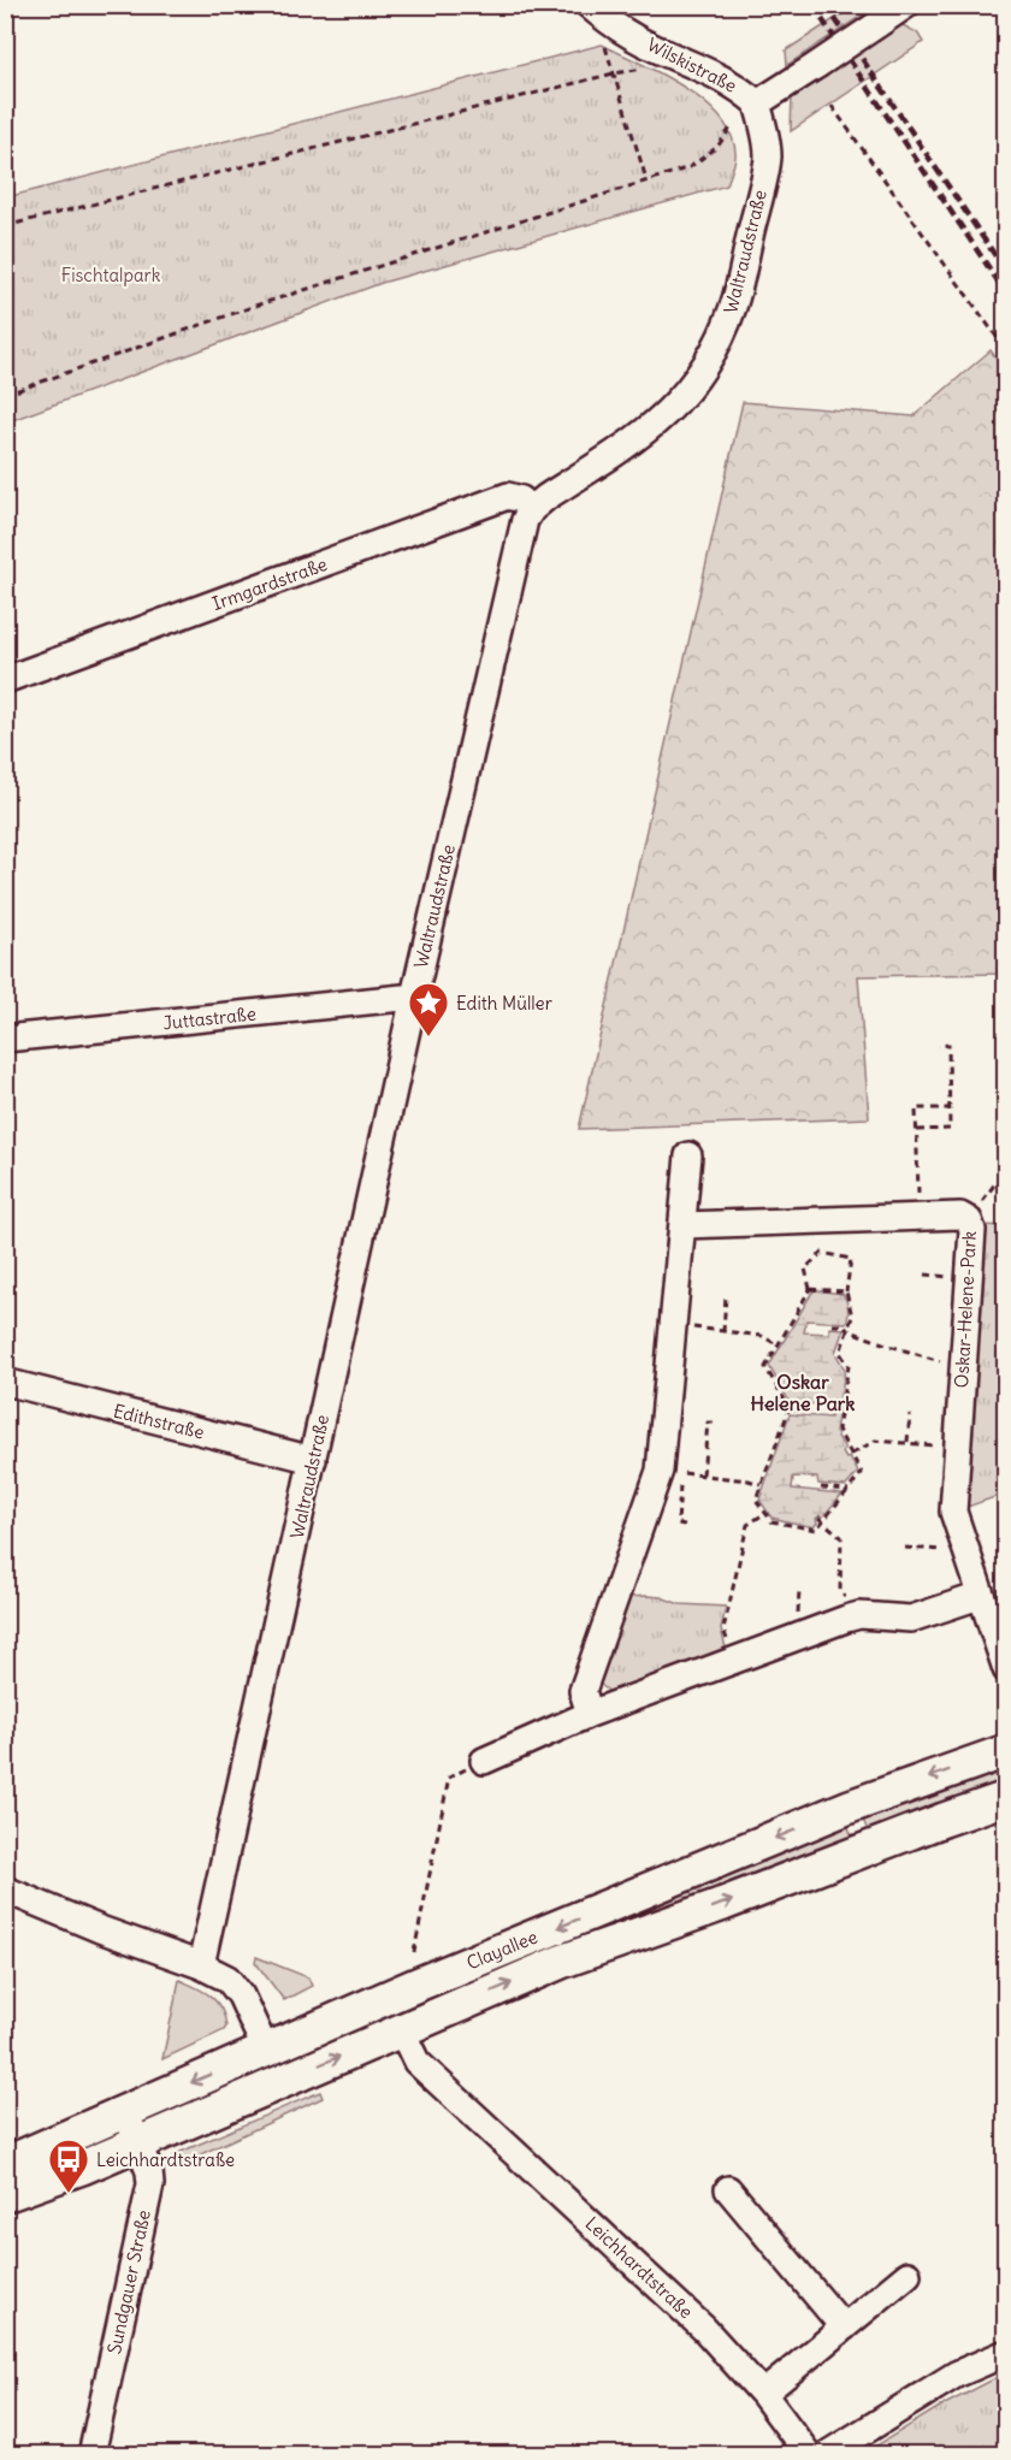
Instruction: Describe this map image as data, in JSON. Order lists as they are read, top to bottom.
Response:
{
  "streets": {
    "main road": ["Clayallee"],
    "street": [
      "Wilskistraße",
      "Waltraudstraße",
      "Irmgardstraße",
      "Juttastraße",
      "Oskar-Helene-Park",
      "Edithstraße",
      "Leichhardtstraße",
      "Sundgauer Straße"
    ]
  },
  "crossings": [
    ["Wilskistraße", "Waltraudstraße"],
    ["Waltraudstraße", "Irmgardstraße"],
    ["Waltraudstraße", "Juttastraße"],
    ["Waltraudstraße", "Edithstraße"],
    ["Clayallee", "Leichhardtstraße"],
    ["Clayallee", "Sundgauer Straße"]
  ],
  "districts": ["Oskar Helene Park"],
  "parks": ["Fischtalpark"],
  "places": {
    "place": ["Edith Müller"],
    "bus stop": ["Leichhardtstraße"]
  }
}
